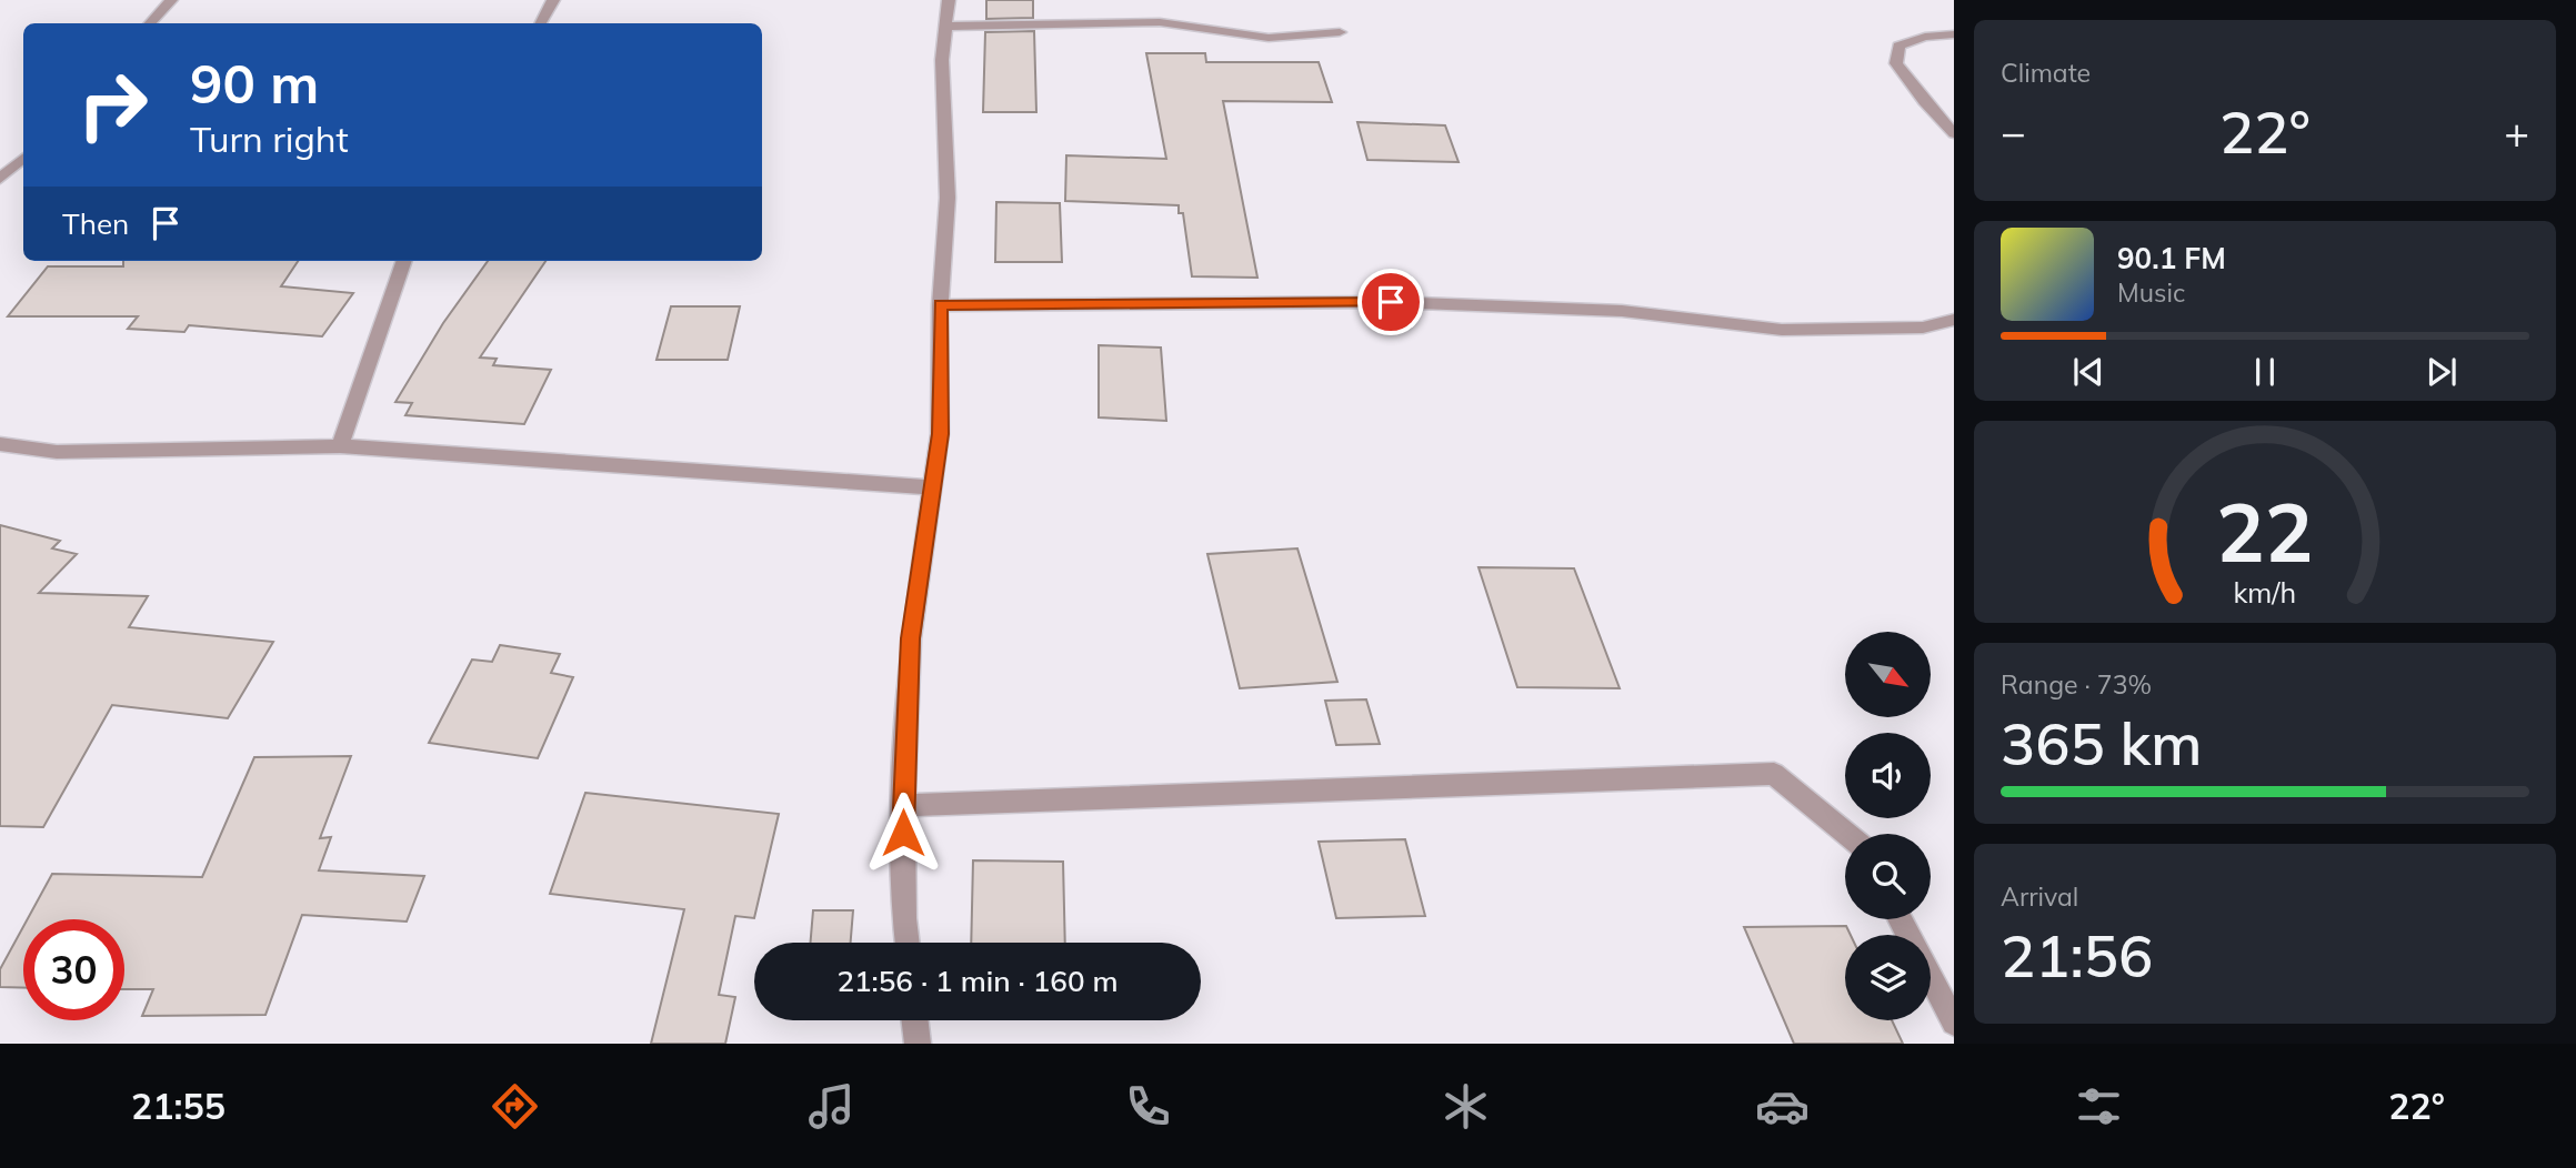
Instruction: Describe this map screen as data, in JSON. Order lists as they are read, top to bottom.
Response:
{
  "north": "bottom right",
  "page": {
    "tile": [
      "Climate",
      ["Range · 73%", "365 km"],
      ["Arrival", "21:56"]
    ],
    "turn": ["90 m", "Turn right"],
    "heat": ["−", "22°", "+"],
    "then": "Then",
    "song": ["90.1 FM", "Music"],
    "limit": "30",
    "trip": "21:56 · 1 min · 160 m",
    "tabs": ["21:55", "22°"],
    "gauge": ["22", "km/h"]
  }
}
